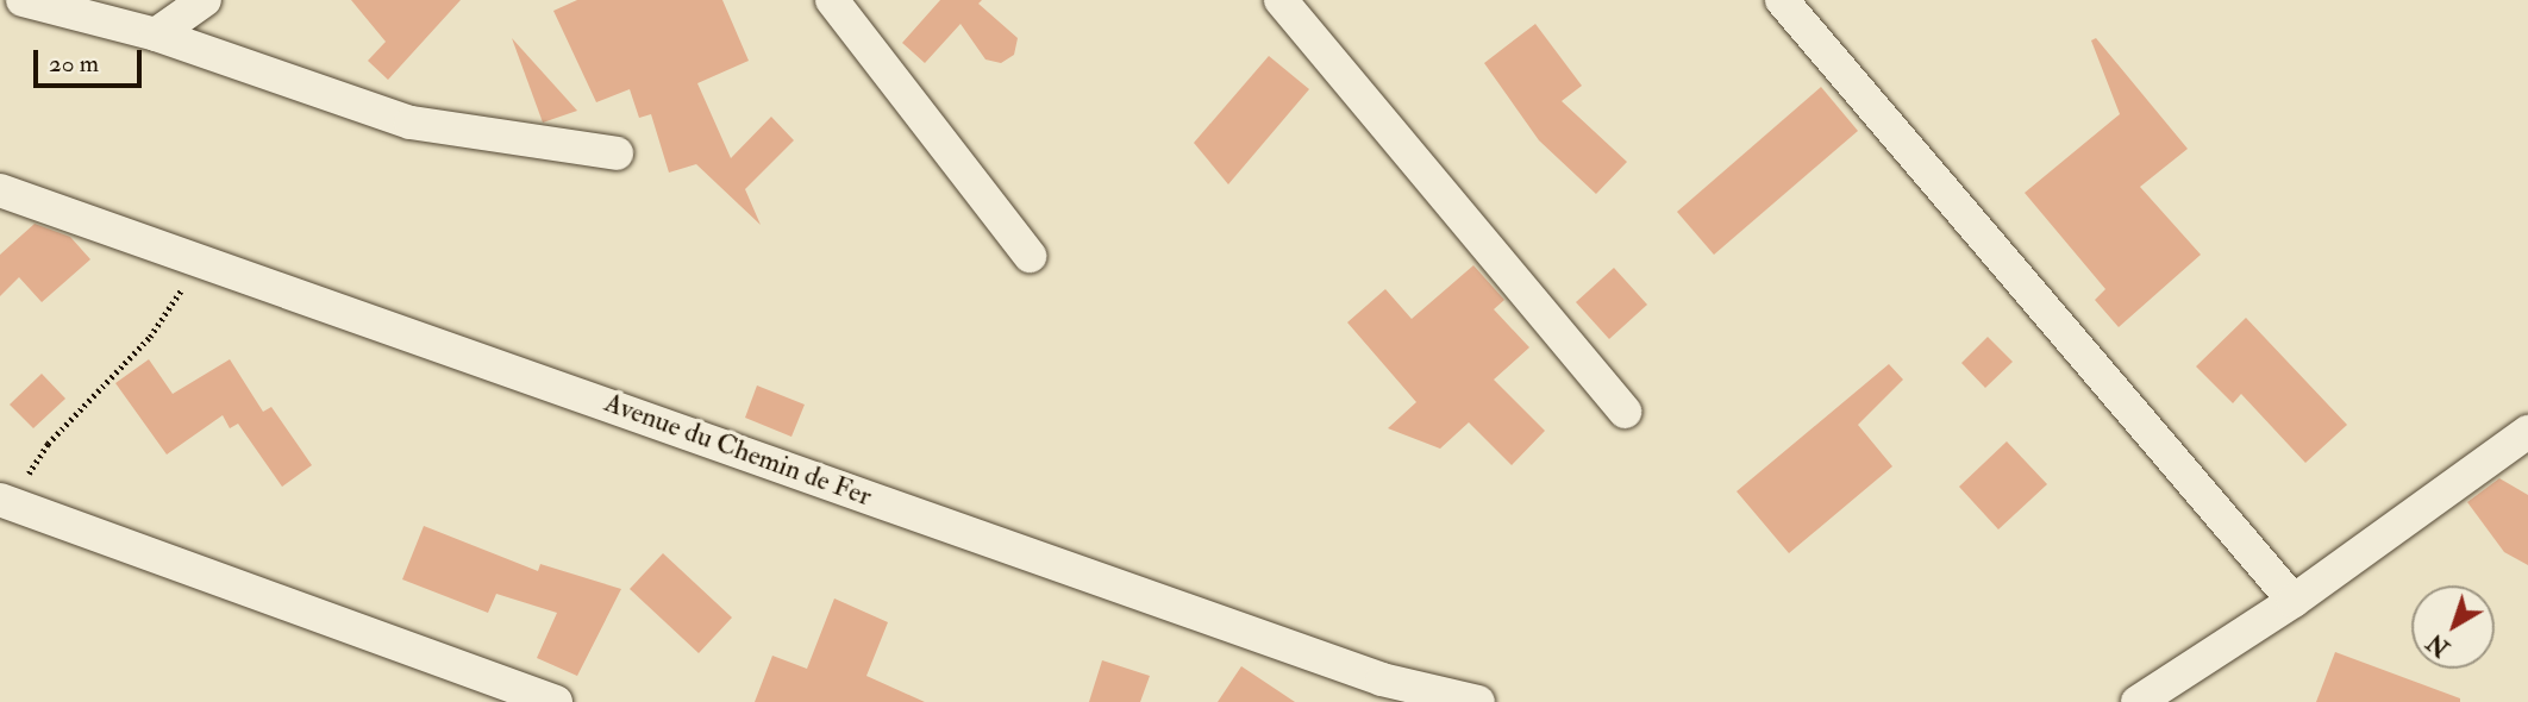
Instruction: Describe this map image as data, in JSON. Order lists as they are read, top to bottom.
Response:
{
  "streets": {
    "street": ["Avenue du Chemin de Fer"]
  },
  "scale_bar": "20 m",
  "north": "bottom left"
}
